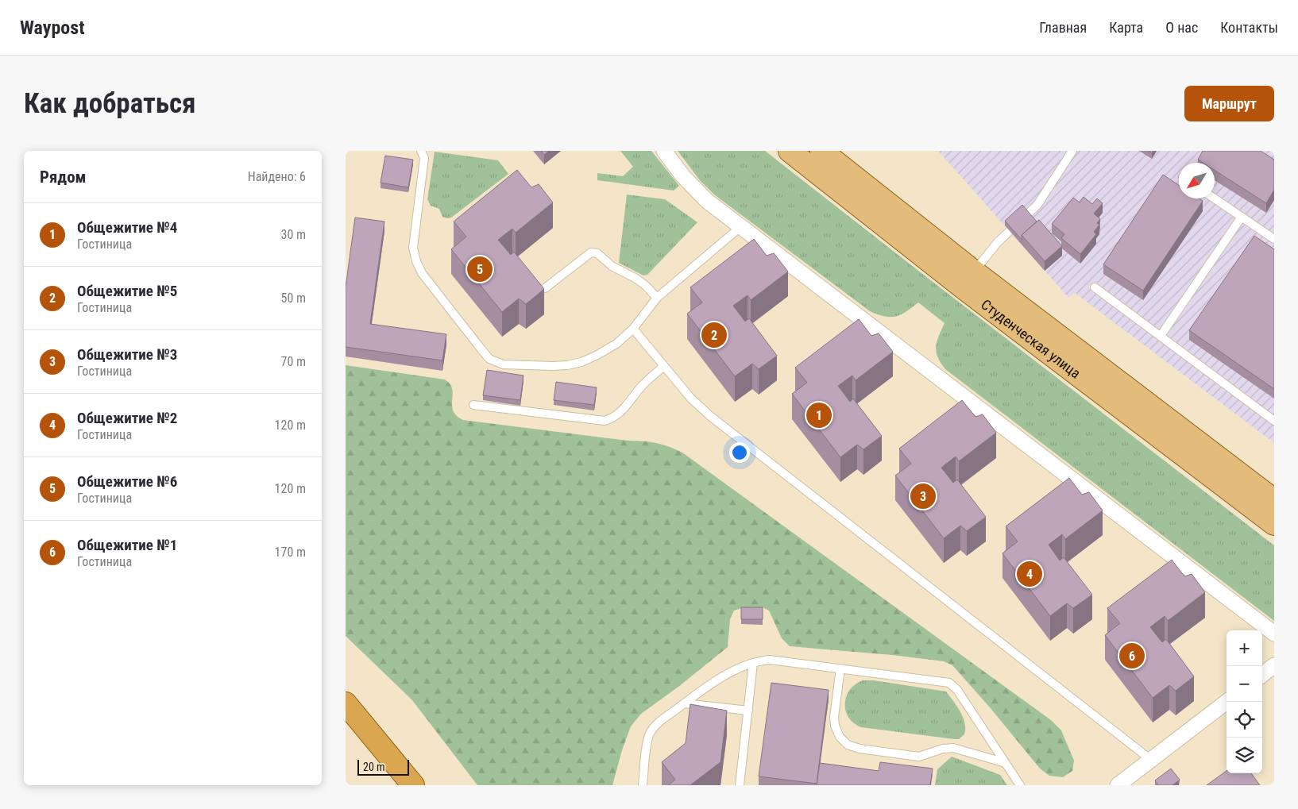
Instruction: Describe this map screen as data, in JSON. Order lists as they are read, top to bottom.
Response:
{
  "streets": {
    "main road": ["Студенческая улица"]
  },
  "scale_bar": "20 m",
  "north": "bottom left",
  "page": {
    "header": "Waypost",
    "nav": [
      "Главная",
      "Карта",
      "О нас",
      "Контакты"
    ],
    "buttons": "Маршрут",
    "title": "Как добраться",
    "heading": ["Рядом", "Найдено: 6"],
    "list": [
      {
        "mark": "1",
        "name": "Общежитие №4",
        "note": "Гостиница",
        "value": "30 m"
      },
      {
        "mark": "2",
        "name": "Общежитие №5",
        "note": "Гостиница",
        "value": "50 m"
      },
      {
        "mark": "3",
        "name": "Общежитие №3",
        "note": "Гостиница",
        "value": "70 m"
      },
      {
        "mark": "4",
        "name": "Общежитие №2",
        "note": "Гостиница",
        "value": "120 m"
      },
      {
        "mark": "5",
        "name": "Общежитие №6",
        "note": "Гостиница",
        "value": "120 m"
      },
      {
        "mark": "6",
        "name": "Общежитие №1",
        "note": "Гостиница",
        "value": "170 m"
      }
    ],
    "pins": [
      "5",
      "2",
      "1",
      "3",
      "4",
      "6"
    ],
    "map_buttons": ["+", "−"],
    "scale": "20 m"
  }
}
